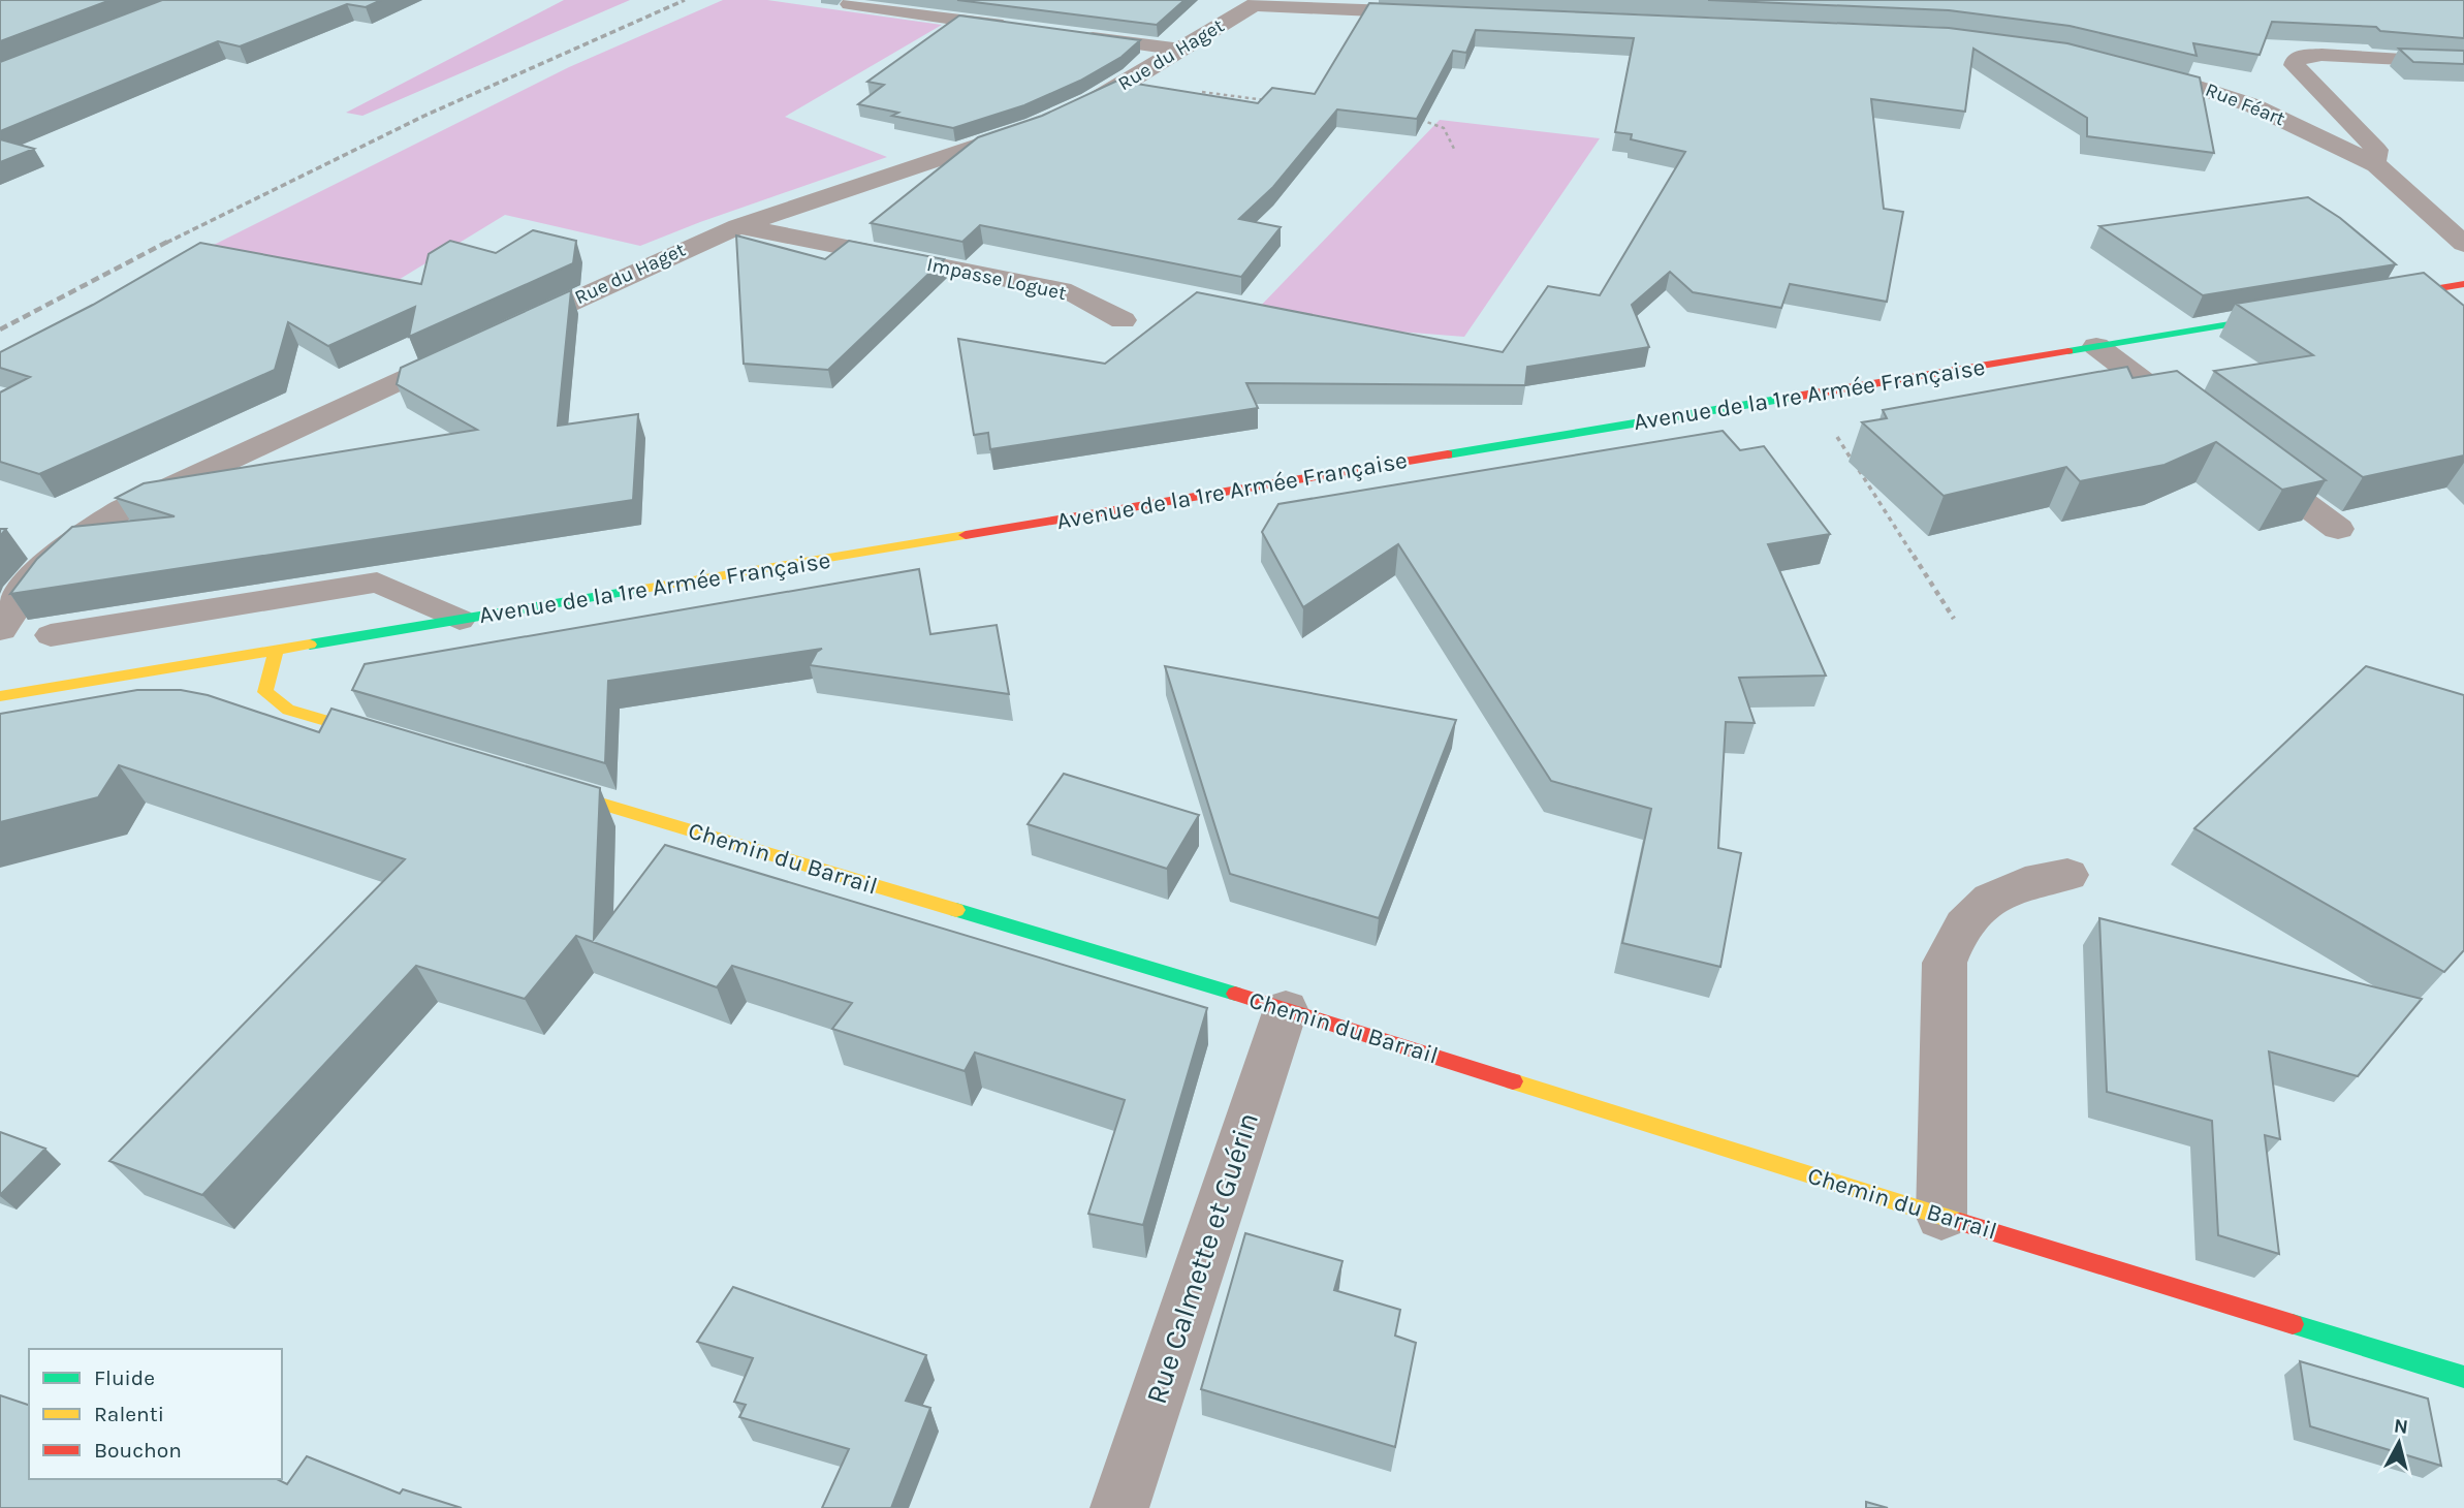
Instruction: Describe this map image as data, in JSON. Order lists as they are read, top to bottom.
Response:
{
  "streets": {
    "main road": ["Avenue de la 1re Armée Française", "Chemin du Barrail"],
    "street": [
      "Rue du Haget",
      "Rue Féart",
      "Impasse Loguet",
      "Rue Calmette et Guérin"
    ]
  },
  "crossings": [
    ["Rue du Haget", "Impasse Loguet"],
    ["Chemin du Barrail", "Rue Calmette et Guérin"]
  ],
  "legend": ["Fluide", "Ralenti", "Bouchon"],
  "north": "top"
}
